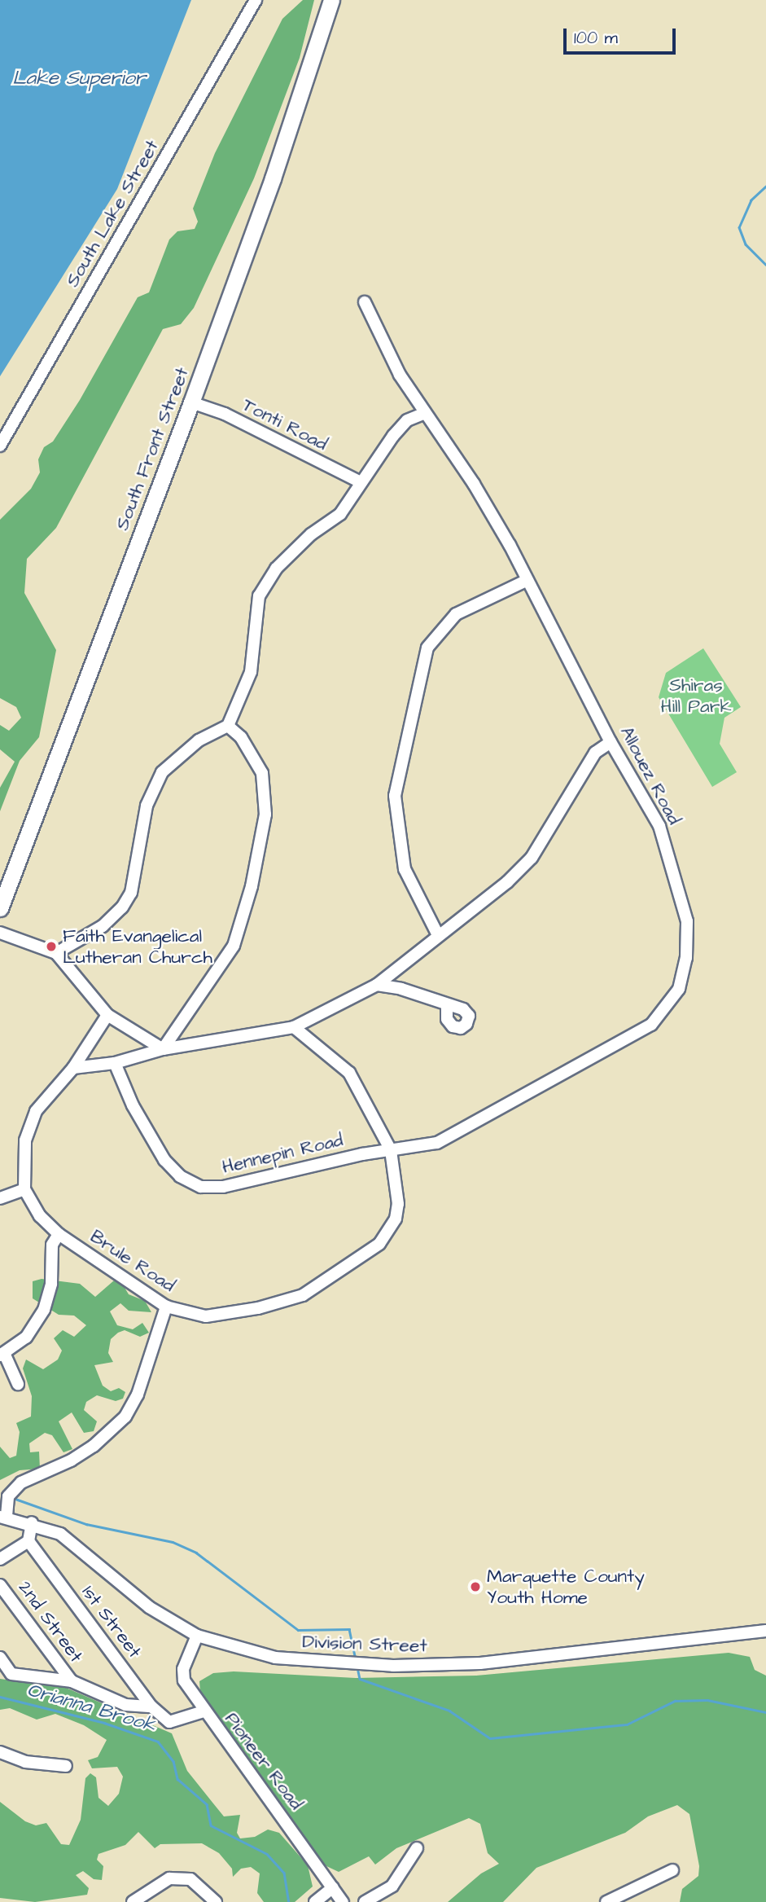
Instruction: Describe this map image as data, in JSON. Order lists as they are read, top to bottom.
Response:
{
  "streets": {
    "highway": ["South Front Street"],
    "street": [
      "South Lake Street",
      "Tonti Road",
      "Allouez Road",
      "Hennepin Road",
      "Brule Road",
      "2nd Street",
      "1st Street",
      "Division Street",
      "Pioneer Road"
    ]
  },
  "crossings": [
    ["Tonti Road", "South Front Street"],
    ["Allouez Road", "Hennepin Road"],
    ["Allouez Road", "Brule Road"],
    ["Hennepin Road", "Brule Road"],
    ["1st Street", "Pioneer Road"],
    ["Division Street", "Pioneer Road"]
  ],
  "water": ["Lake Superior", "Orianna Brook"],
  "parks": ["Shiras Hill Park"],
  "places": ["Faith Evangelical Lutheran Church", "Marquette County Youth Home"],
  "scale_bar": "100 m"
}
